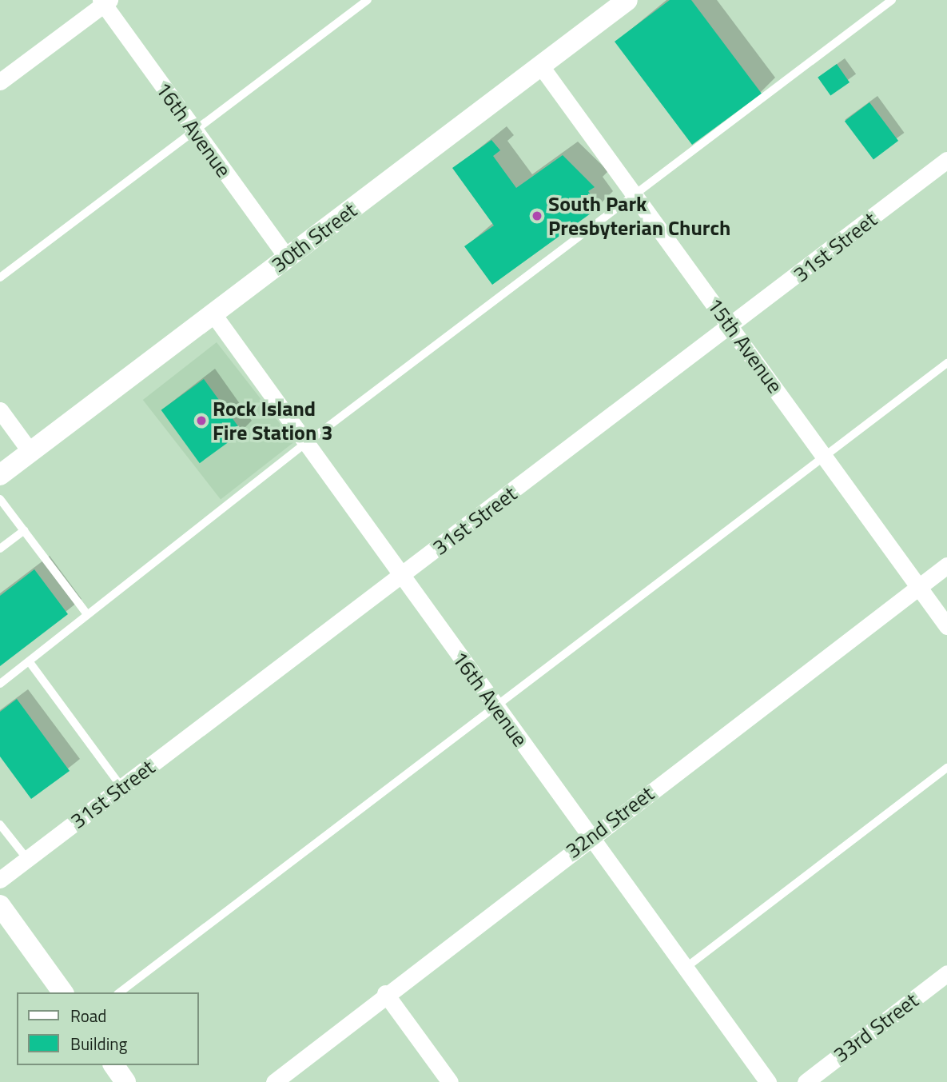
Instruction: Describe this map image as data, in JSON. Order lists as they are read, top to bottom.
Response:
{
  "streets": {
    "street": [
      "16th Avenue",
      "30th Street",
      "31st Street",
      "15th Avenue",
      "32nd Street",
      "33rd Street"
    ]
  },
  "crossings": [
    ["16th Avenue", "30th Street"],
    ["16th Avenue", "31st Street"],
    ["16th Avenue", "32nd Street"],
    ["30th Street", "15th Avenue"],
    ["31st Street", "15th Avenue"],
    ["15th Avenue", "32nd Street"]
  ],
  "places": ["South Park Presbyterian Church", "Rock Island Fire Station 3"],
  "legend": ["Road", "Building"]
}
